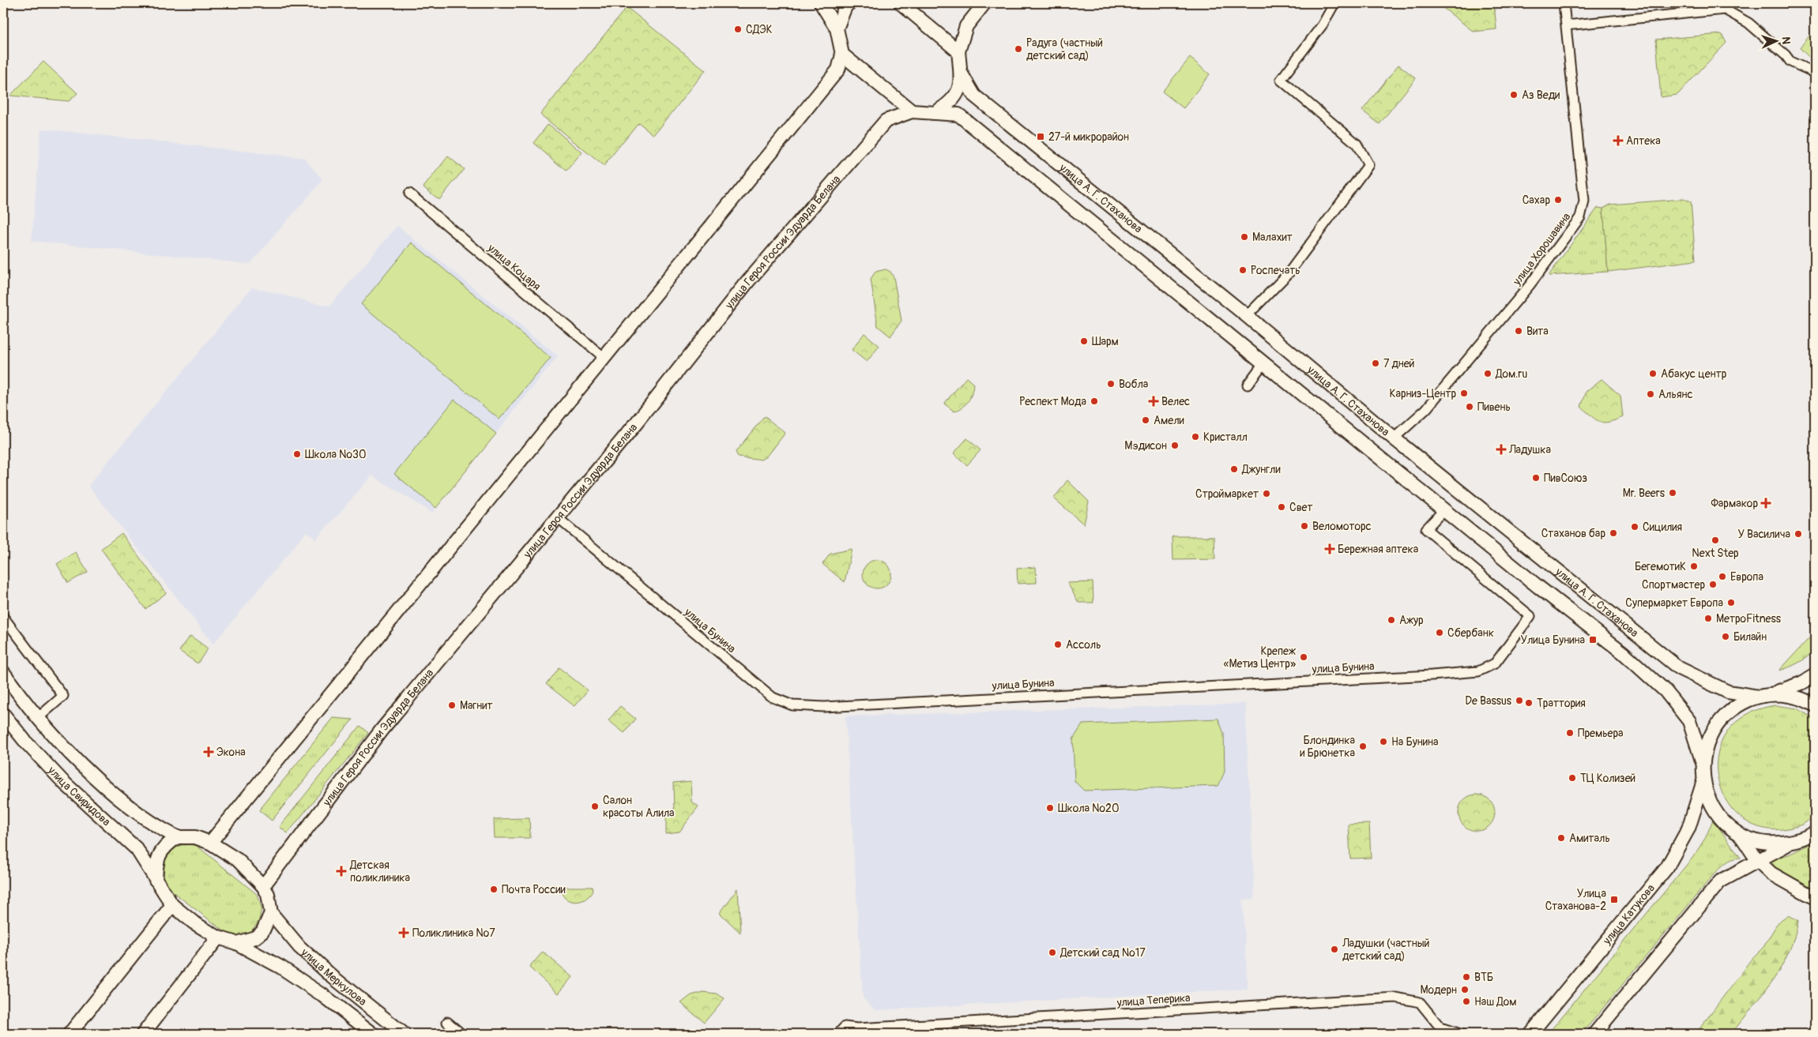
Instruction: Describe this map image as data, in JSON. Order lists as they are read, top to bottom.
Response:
{
  "streets": {
    "street": [
      "улица А. Г. Стаханова",
      "улица Героя России Эдуарда Белана",
      "улица Хорошавина",
      "улица Коцаря",
      "улица Бунина",
      "улица Свиридова",
      "улица Катукова",
      "улица Меркулова",
      "улица Теперика"
    ]
  },
  "crossings": [
    ["улица А. Г. Стаханова", "улица Героя России Эдуарда Белана"],
    ["улица А. Г. Стаханова", "улица Хорошавина"],
    ["улица А. Г. Стаханова", "улица Бунина"],
    ["улица Героя России Эдуарда Белана", "улица Бунина"],
    ["улица Героя России Эдуарда Белана", "улица Свиридова"],
    ["улица Героя России Эдуарда Белана", "улица Меркулова"],
    ["улица Свиридова", "улица Меркулова"]
  ],
  "places": {
    "other": [
      "СДЭК",
      "Радуга (частный детский сад)",
      "Аз Веди",
      "Сахар",
      "Малахит",
      "Роспечать",
      "Вита",
      "Шарм",
      "7 дней",
      "Дом.ru",
      "Абакус центр",
      "Вобла",
      "Карниз-Центр",
      "Альянс",
      "Респект Мода",
      "Пивень",
      "Амели",
      "Кристалл",
      "Мэдисон",
      "Школа №30",
      "Джунгли",
      "ПивСоюз",
      "Mr. Beers",
      "Строймаркет",
      "Свет",
      "Веломоторс",
      "Сицилия",
      "Стаханов бар",
      "У Василича",
      "Next Step",
      "БегемотиК",
      "Европа",
      "Спортмастер",
      "Супермаркет Европа",
      "МетроFitness",
      "Ажур",
      "Сбербанк",
      "Билайн",
      "Ассоль",
      "Крепеж «Метиз Центр»",
      "De Bassus",
      "Траттория",
      "Магнит",
      "Премьера",
      "На Бунина",
      "Блондинка и Брюнетка",
      "ТЦ Колизей",
      "Салон красоты Алила",
      "Школа №20",
      "Амиталь",
      "Почта России",
      "Ладушки (частный детский сад)",
      "Детский сад №17",
      "ВТБ",
      "Модерн",
      "Наш Дом"
    ],
    "transit": ["27-й микрорайон", "Улица Бунина", "Улица Стаханова-2"],
    "health": [
      "Аптека",
      "Велес",
      "Ладушка",
      "Фармакор",
      "Бережная аптека",
      "Экона",
      "Детская поликлиника",
      "Поликлиника №7"
    ]
  },
  "north": "right"
}
